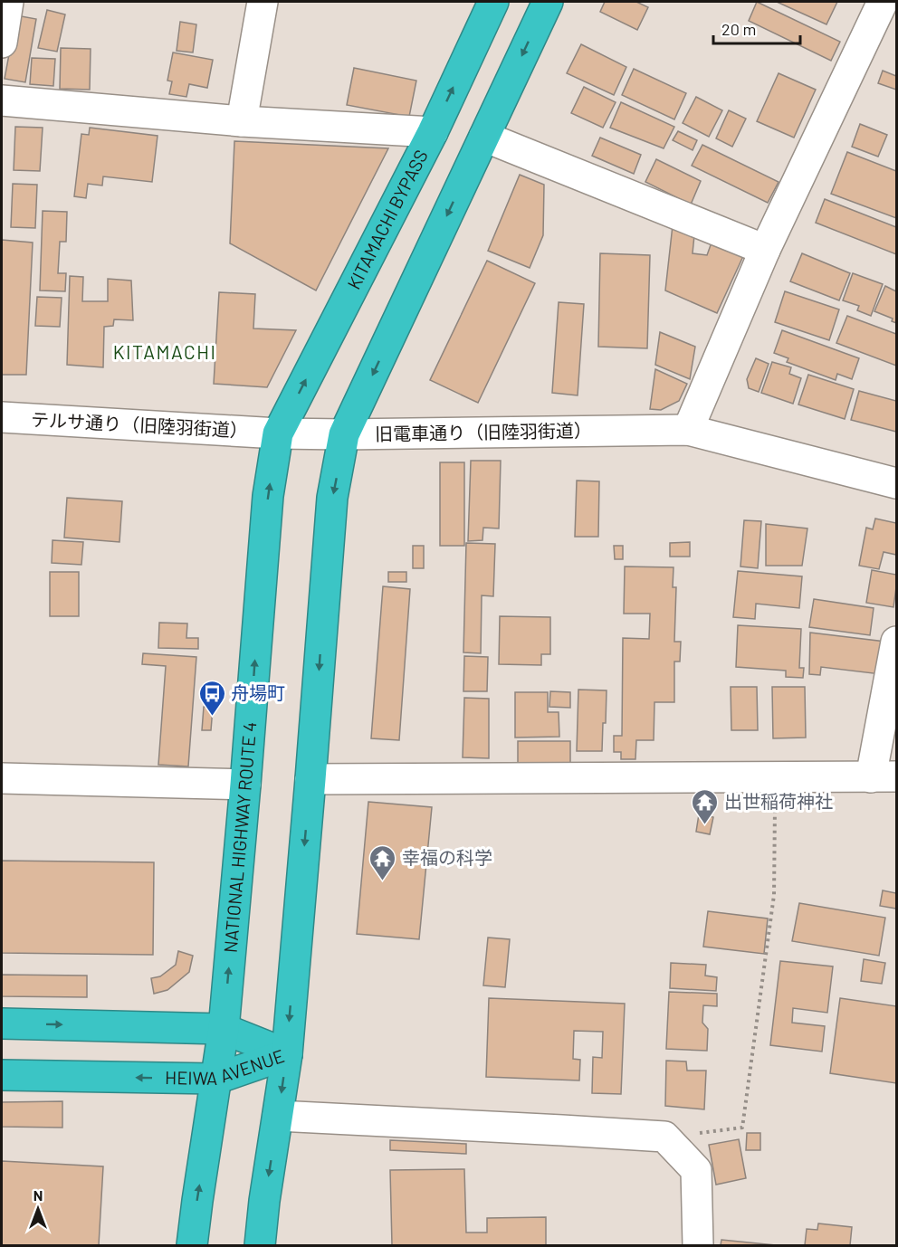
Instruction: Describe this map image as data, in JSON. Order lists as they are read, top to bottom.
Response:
{
  "streets": {
    "highway": ["KITAMACHI BYPASS", "NATIONAL HIGHWAY ROUTE 4", "HEIWA AVENUE"],
    "street": ["テルサ通り（旧陸羽街道）", "旧電車通り（旧陸羽街道）"]
  },
  "crossings": [
    ["KITAMACHI BYPASS", "テルサ通り（旧陸羽街道）"],
    ["KITAMACHI BYPASS", "旧電車通り（旧陸羽街道）"],
    ["KITAMACHI BYPASS", "NATIONAL HIGHWAY ROUTE 4"],
    ["テルサ通り（旧陸羽街道）", "旧電車通り（旧陸羽街道）"],
    ["テルサ通り（旧陸羽街道）", "NATIONAL HIGHWAY ROUTE 4"],
    ["旧電車通り（旧陸羽街道）", "NATIONAL HIGHWAY ROUTE 4"],
    ["NATIONAL HIGHWAY ROUTE 4", "HEIWA AVENUE"]
  ],
  "districts": ["KITAMACHI"],
  "places": {
    "bus stop": ["舟場町"],
    "temple": ["出世稲荷神社", "幸福の科学"]
  },
  "scale_bar": "20 m",
  "north": "top"
}
